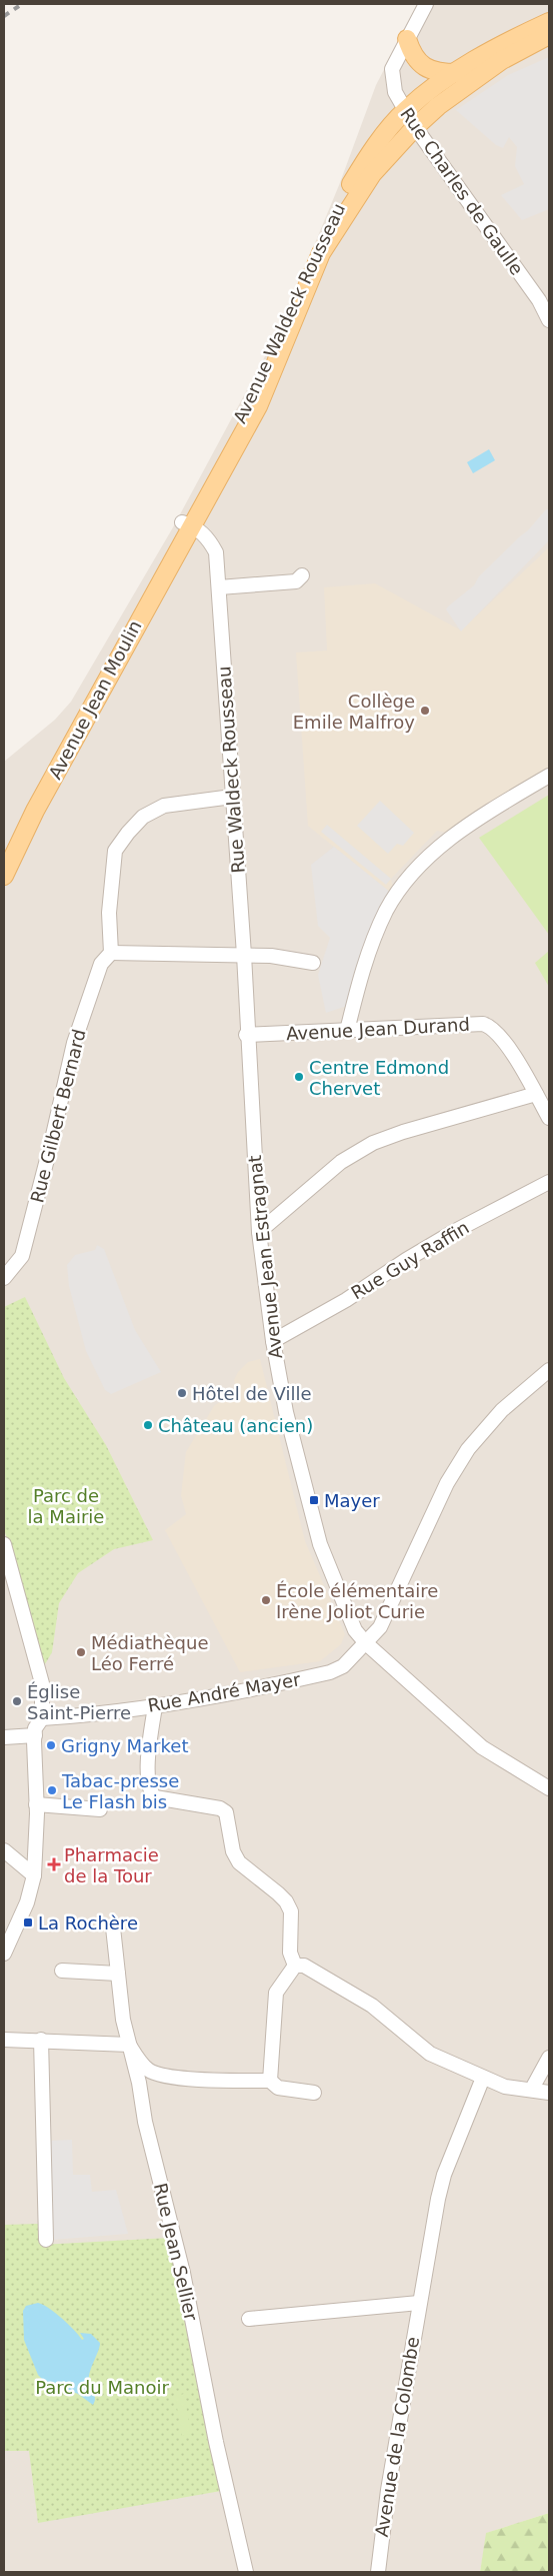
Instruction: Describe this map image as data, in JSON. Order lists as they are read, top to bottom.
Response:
{
  "streets": {
    "main road": ["Avenue Waldeck Rousseau", "Avenue Jean Moulin"],
    "street": [
      "Rue Charles de Gaulle",
      "Rue Waldeck Rousseau",
      "Avenue Jean Durand",
      "Rue Gilbert Bernard",
      "Avenue Jean Estragnat",
      "Rue Guy Raffin",
      "Rue André Mayer",
      "Rue Jean Sellier",
      "Avenue de la Colombe"
    ]
  },
  "crossings": [
    ["Rue Charles de Gaulle", "Avenue Waldeck Rousseau"],
    ["Avenue Waldeck Rousseau", "Avenue Jean Moulin"],
    ["Avenue Waldeck Rousseau", "Rue Waldeck Rousseau"],
    ["Avenue Jean Moulin", "Rue Waldeck Rousseau"],
    ["Rue Waldeck Rousseau", "Avenue Jean Durand"],
    ["Rue Waldeck Rousseau", "Avenue Jean Estragnat"],
    ["Avenue Jean Durand", "Avenue Jean Estragnat"],
    ["Avenue Jean Estragnat", "Rue Guy Raffin"],
    ["Avenue Jean Estragnat", "Rue André Mayer"]
  ],
  "parks": ["Parc de la Mairie", "Parc du Manoir"],
  "places": {
    "other": [
      "Collège Emile Malfroy",
      "Centre Edmond Chervet",
      "Hôtel de Ville",
      "Château (ancien)",
      "École élémentaire Irène Joliot Curie",
      "Médiathèque Léo Ferré",
      "Église Saint-Pierre",
      "Grigny Market",
      "Tabac-presse Le Flash bis"
    ],
    "transit": ["Mayer", "La Rochère"],
    "health": ["Pharmacie de la Tour"]
  }
}
